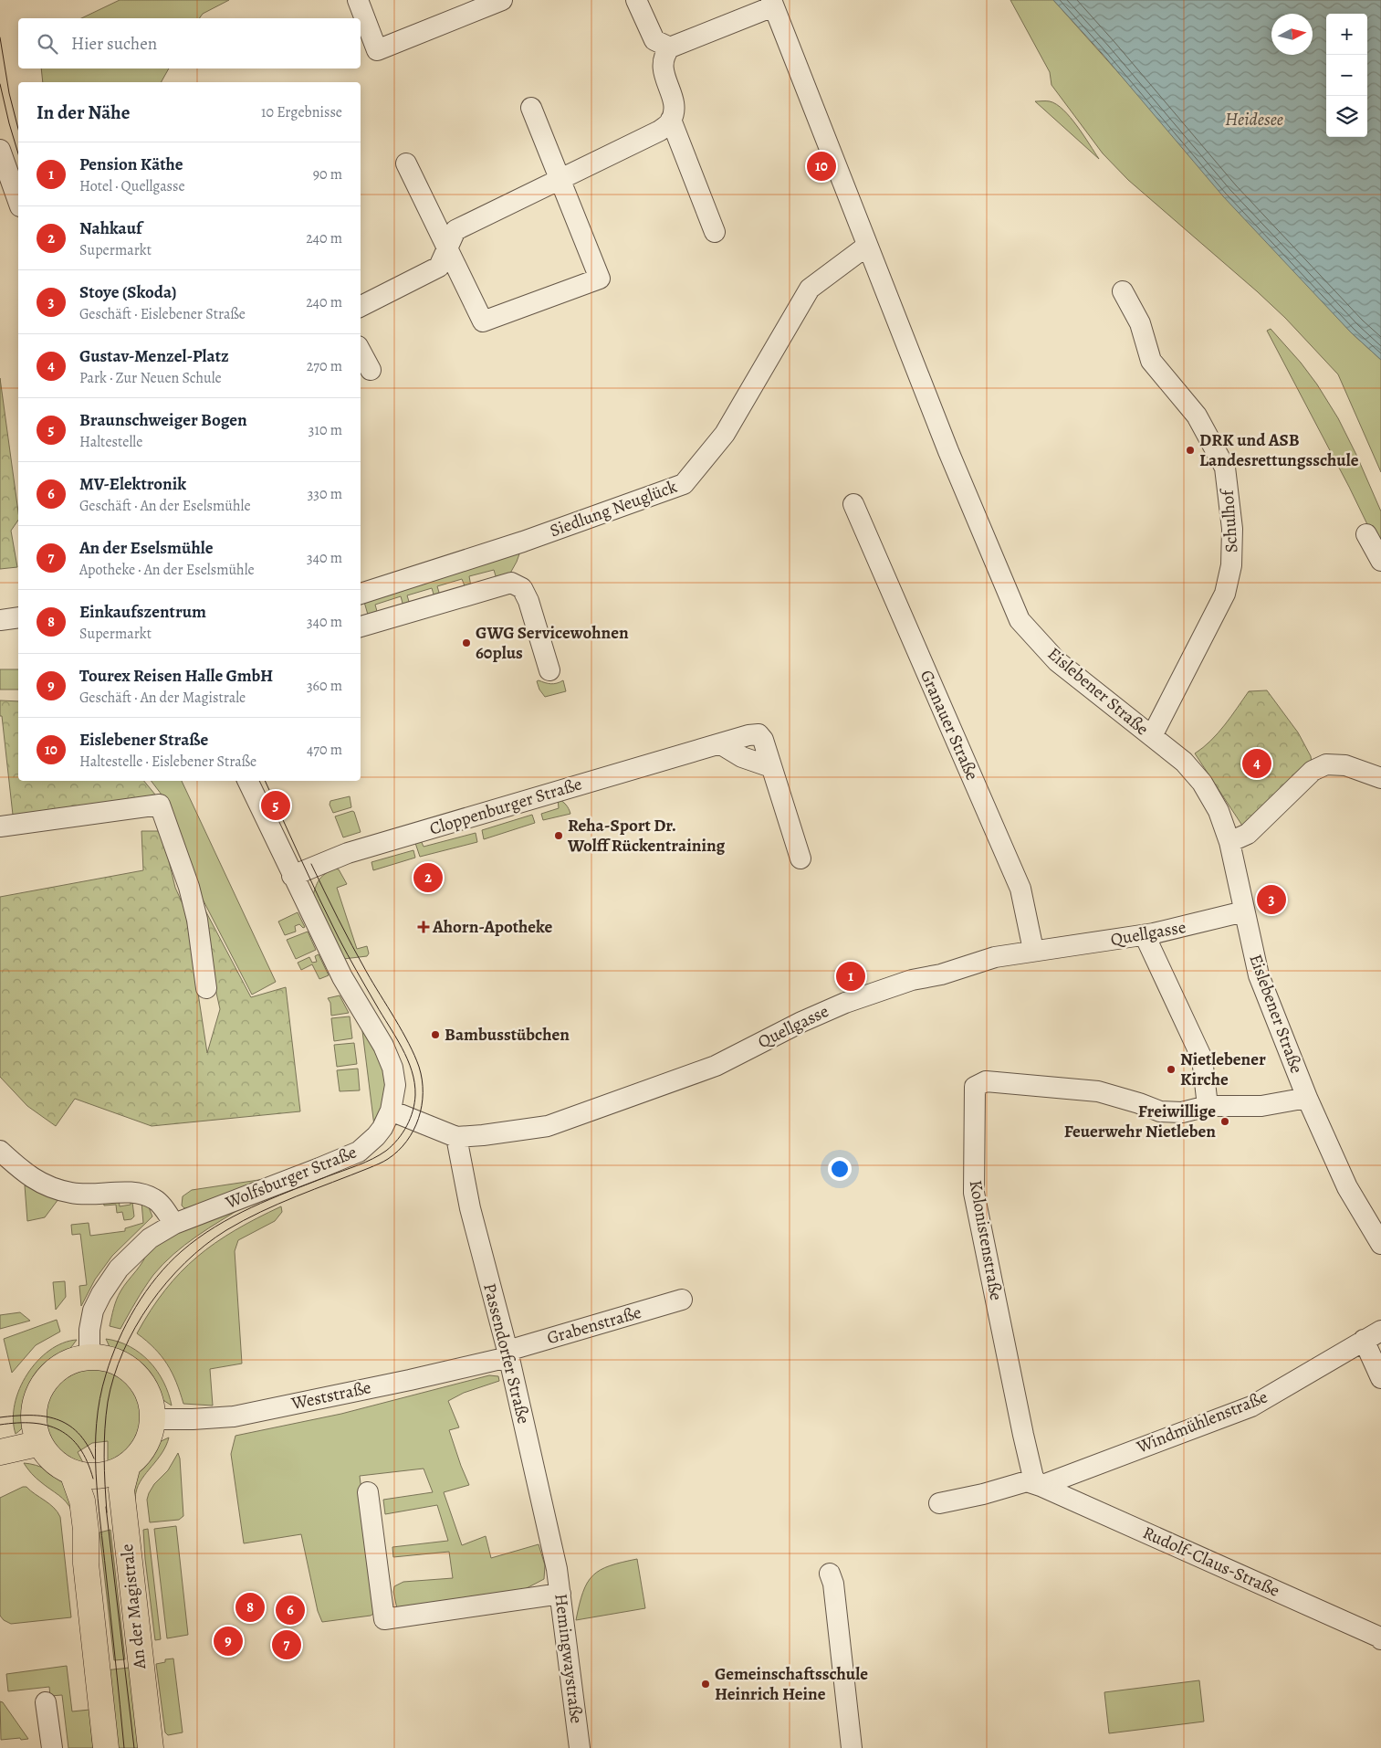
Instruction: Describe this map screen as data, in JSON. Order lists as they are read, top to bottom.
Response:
{
  "streets": {
    "main road": ["An der Magistrale"],
    "street": [
      "Siedlung Neuglück",
      "Schulhof",
      "Eislebener Straße",
      "Granauer Straße",
      "Cloppenburger Straße",
      "Quellgasse",
      "Wolfsburger Straße",
      "Kolonistenstraße",
      "Grabenstraße",
      "Passendorfer Straße",
      "Weststraße",
      "Windmühlenstraße",
      "Rudolf-Claus-Straße",
      "Hemingwaystraße"
    ]
  },
  "crossings": [
    ["Siedlung Neuglück", "Eislebener Straße"],
    ["Schulhof", "Eislebener Straße"],
    ["Eislebener Straße", "Quellgasse"],
    ["Granauer Straße", "Quellgasse"],
    ["Cloppenburger Straße", "Wolfsburger Straße"],
    ["Quellgasse", "Passendorfer Straße"],
    ["Wolfsburger Straße", "Weststraße"],
    ["Wolfsburger Straße", "An der Magistrale"],
    ["Kolonistenstraße", "Windmühlenstraße"],
    ["Kolonistenstraße", "Rudolf-Claus-Straße"],
    ["Grabenstraße", "Passendorfer Straße"],
    ["Grabenstraße", "Weststraße"],
    ["Passendorfer Straße", "Weststraße"],
    ["Passendorfer Straße", "Hemingwaystraße"],
    ["Weststraße", "An der Magistrale"],
    ["Windmühlenstraße", "Rudolf-Claus-Straße"]
  ],
  "water": ["Heidesee"],
  "places": {
    "other": [
      "DRK und ASB Landesrettungsschule",
      "GWG Servicewohnen 60plus",
      "Reha-Sport Dr. Wolff Rückentraining",
      "Bambusstübchen",
      "Nietlebener Kirche",
      "Freiwillige Feuerwehr Nietleben",
      "Gemeinschaftsschule Heinrich Heine"
    ],
    "health": ["Ahorn-Apotheke"]
  },
  "north": "right",
  "page": {
    "map_buttons": ["+", "−"],
    "search": "Hier suchen",
    "heading": ["In der Nähe", "10 Ergebnisse"],
    "list": [
      {
        "mark": "1",
        "name": "Pension Käthe",
        "note": "Hotel · Quellgasse",
        "value": "90 m"
      },
      {
        "mark": "2",
        "name": "Nahkauf",
        "note": "Supermarkt",
        "value": "240 m"
      },
      {
        "mark": "3",
        "name": "Stoye (Skoda)",
        "note": "Geschäft · Eislebener Straße",
        "value": "240 m"
      },
      {
        "mark": "4",
        "name": "Gustav-Menzel-Platz",
        "note": "Park · Zur Neuen Schule",
        "value": "270 m"
      },
      {
        "mark": "5",
        "name": "Braunschweiger Bogen",
        "note": "Haltestelle",
        "value": "310 m"
      },
      {
        "mark": "6",
        "name": "MV-Elektronik",
        "note": "Geschäft · An der Eselsmühle",
        "value": "330 m"
      },
      {
        "mark": "7",
        "name": "An der Eselsmühle",
        "note": "Apotheke · An der Eselsmühle",
        "value": "340 m"
      },
      {
        "mark": "8",
        "name": "Einkaufszentrum",
        "note": "Supermarkt",
        "value": "340 m"
      },
      {
        "mark": "9",
        "name": "Tourex Reisen Halle GmbH",
        "note": "Geschäft · An der Magistrale",
        "value": "360 m"
      },
      {
        "mark": "10",
        "name": "Eislebener Straße",
        "note": "Haltestelle · Eislebener Straße",
        "value": "470 m"
      }
    ],
    "pins": [
      "10",
      "4",
      "5",
      "2",
      "3",
      "1",
      "8",
      "6",
      "9",
      "7"
    ]
  }
}
